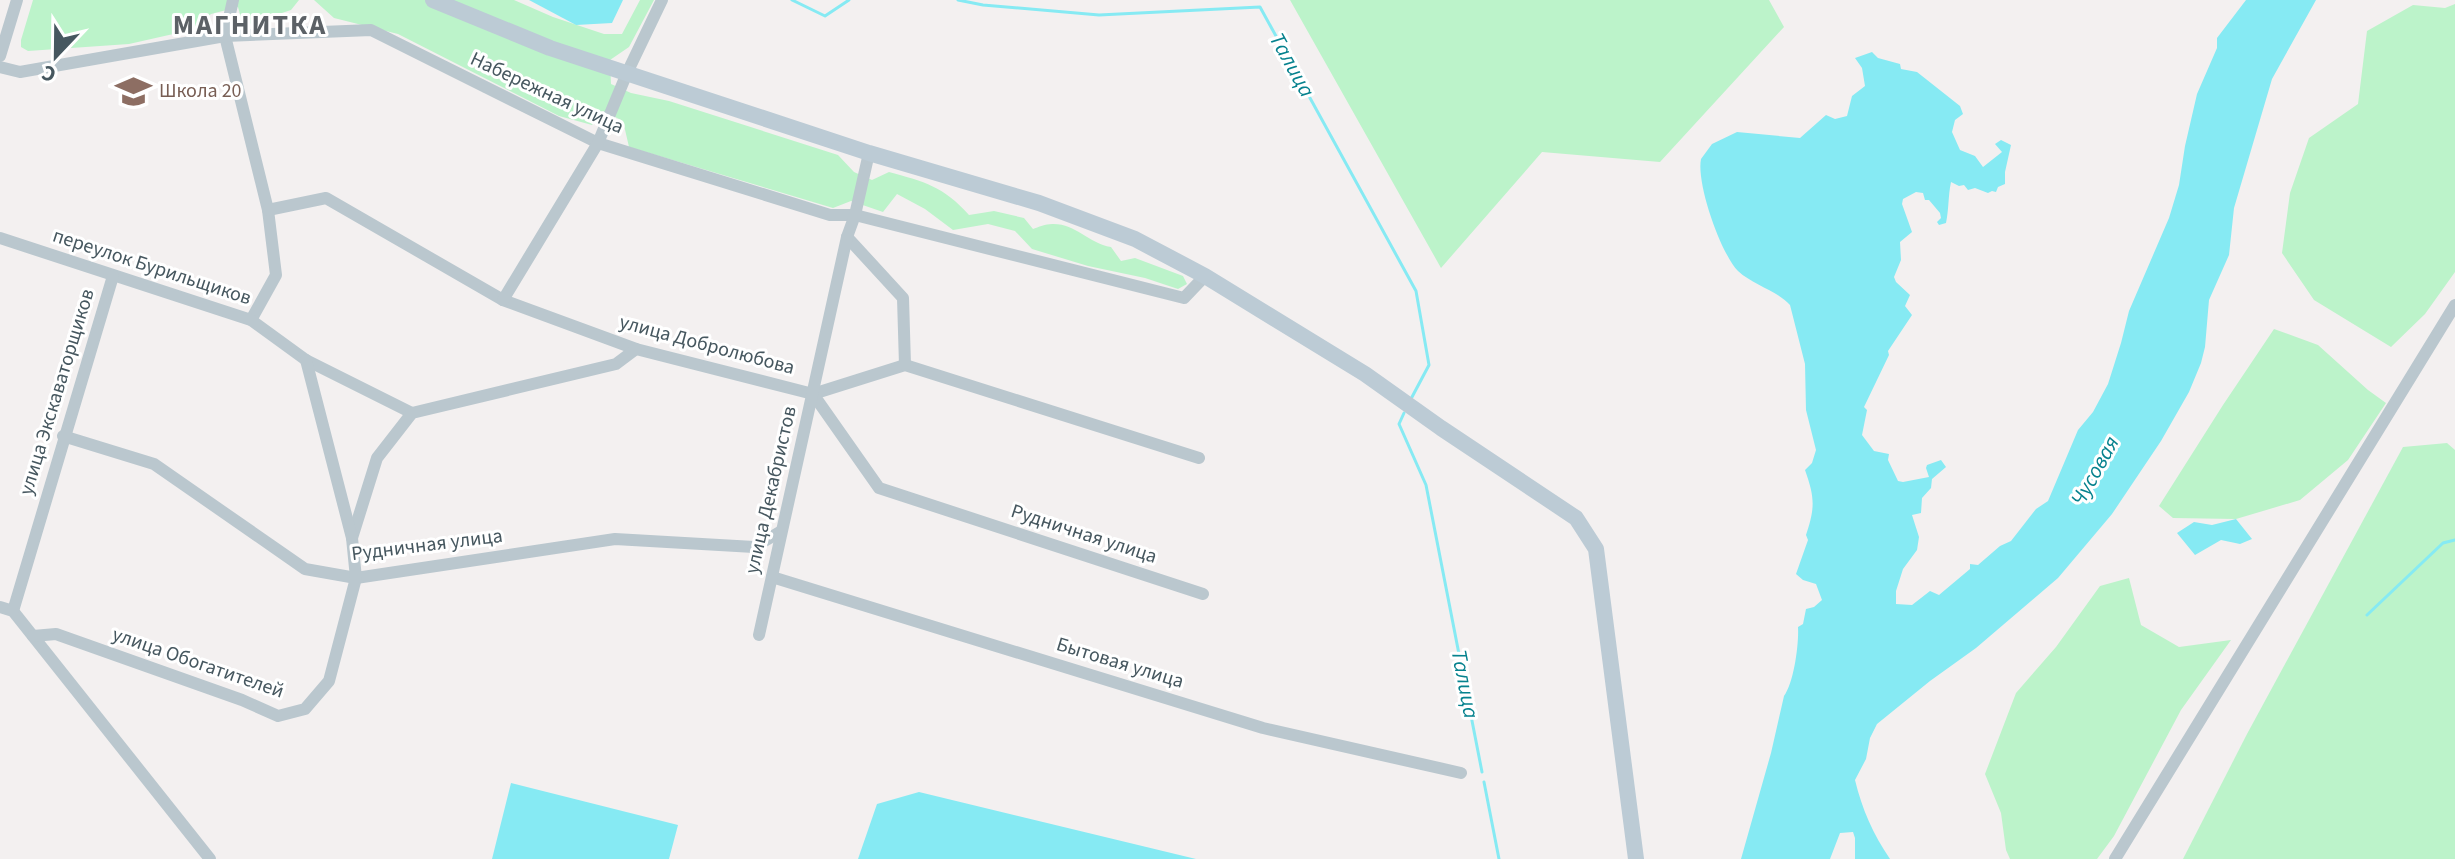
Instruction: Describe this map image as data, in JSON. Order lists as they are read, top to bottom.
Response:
{
  "streets": {
    "street": [
      "Набережная улица",
      "переулок Бурильщиков",
      "улица Добролюбова",
      "улица Экскаваторщиков",
      "улица Декабристов",
      "Рудничная улица",
      "улица Обогатителей",
      "Бытовая улица"
    ]
  },
  "crossings": [
    ["Набережная улица", "улица Декабристов"],
    ["переулок Бурильщиков", "улица Экскаваторщиков"],
    ["улица Добролюбова", "улица Декабристов"],
    ["улица Добролюбова", "Рудничная улица"],
    ["улица Экскаваторщиков", "Рудничная улица"],
    ["улица Декабристов", "Рудничная улица"],
    ["улица Декабристов", "Бытовая улица"],
    ["Рудничная улица", "улица Обогатителей"]
  ],
  "districts": ["МАГНИТКА"],
  "water": ["Талица", "Чусовая"],
  "places": {
    "school or university": ["Школа 20"]
  },
  "north": "bottom"
}
